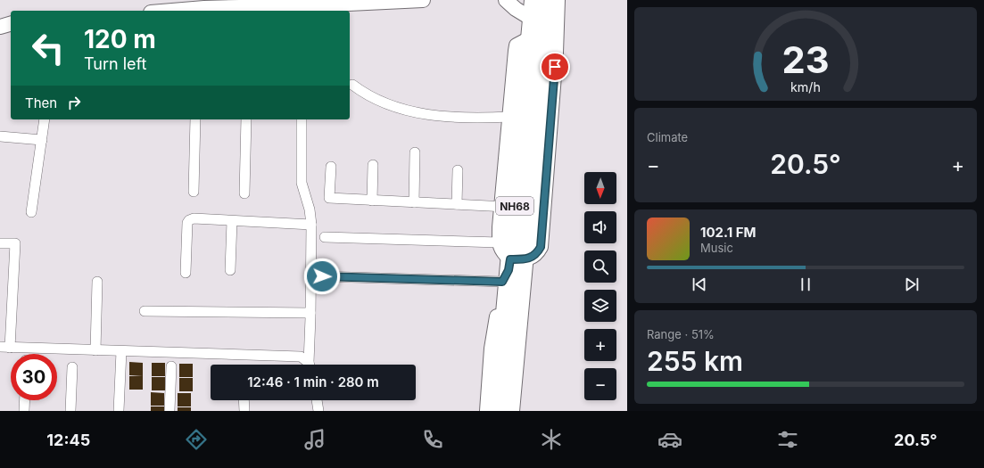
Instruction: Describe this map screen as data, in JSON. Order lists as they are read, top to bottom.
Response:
{
  "streets": {
    "highway": ["NH68"]
  },
  "north": "bottom",
  "page": {
    "turn": ["120 m", "Turn left"],
    "then": "Then",
    "tile": [
      "Climate",
      ["Range · 51%", "255 km"]
    ],
    "heat": ["−", "20.5°", "+"],
    "map_buttons": ["+", "−"],
    "song": ["102.1 FM", "Music"],
    "limit": "30",
    "trip": "12:46 · 1 min · 280 m",
    "tabs": ["12:45", "20.5°"],
    "gauge": ["23", "km/h"]
  }
}
